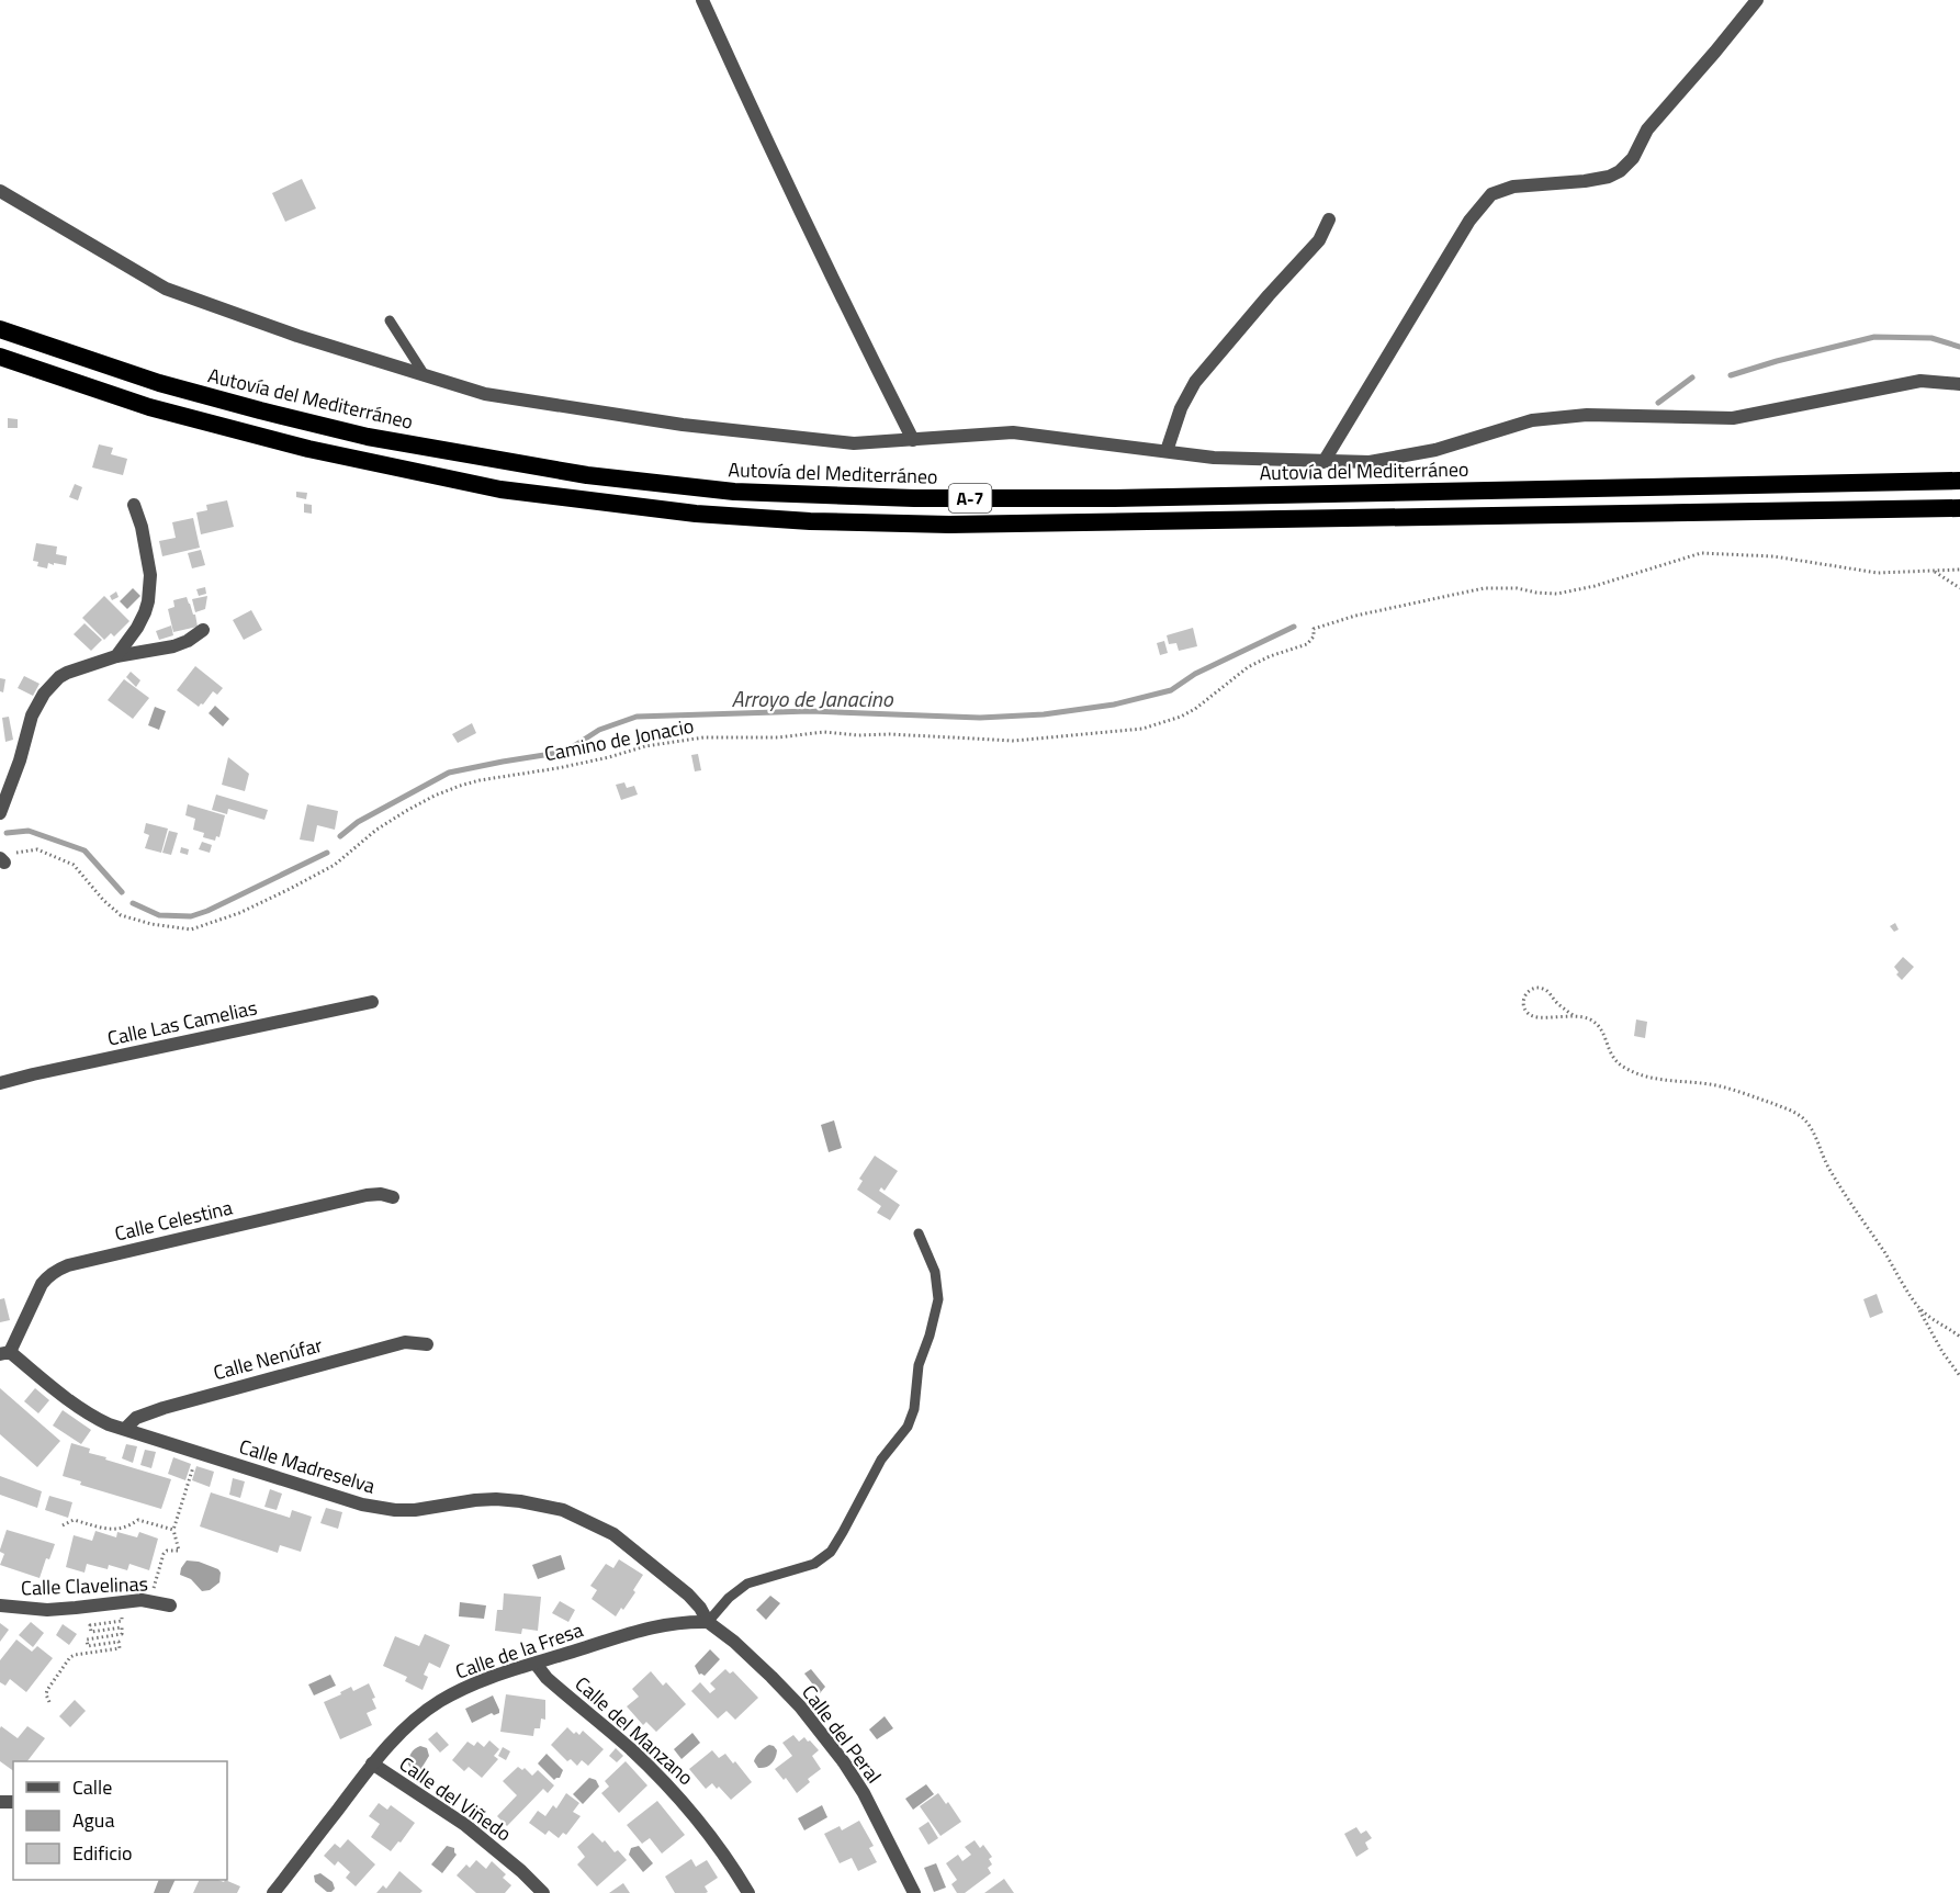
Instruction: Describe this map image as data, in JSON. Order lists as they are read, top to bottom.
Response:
{
  "streets": {
    "highway": ["Autovía del Mediterráneo", "A-7"],
    "street": [
      "Calle Las Camelias",
      "Calle Celestina",
      "Calle Nenúfar",
      "Calle Madreselva",
      "Calle Clavelinas",
      "Calle de la Fresa",
      "Calle del Manzano",
      "Calle del Peral",
      "Calle del Viñedo"
    ],
    "path": ["Camino de Jonacio"]
  },
  "crossings": [
    ["Calle Celestina", "Calle Madreselva"],
    ["Calle Nenúfar", "Calle Madreselva"],
    ["Calle Madreselva", "Calle de la Fresa"],
    ["Calle Madreselva", "Calle del Peral"],
    ["Calle de la Fresa", "Calle del Manzano"],
    ["Calle de la Fresa", "Calle del Peral"],
    ["Calle de la Fresa", "Calle del Viñedo"]
  ],
  "water": ["Arroyo de Janacino"],
  "legend": ["Calle", "Agua", "Edificio"]
}
